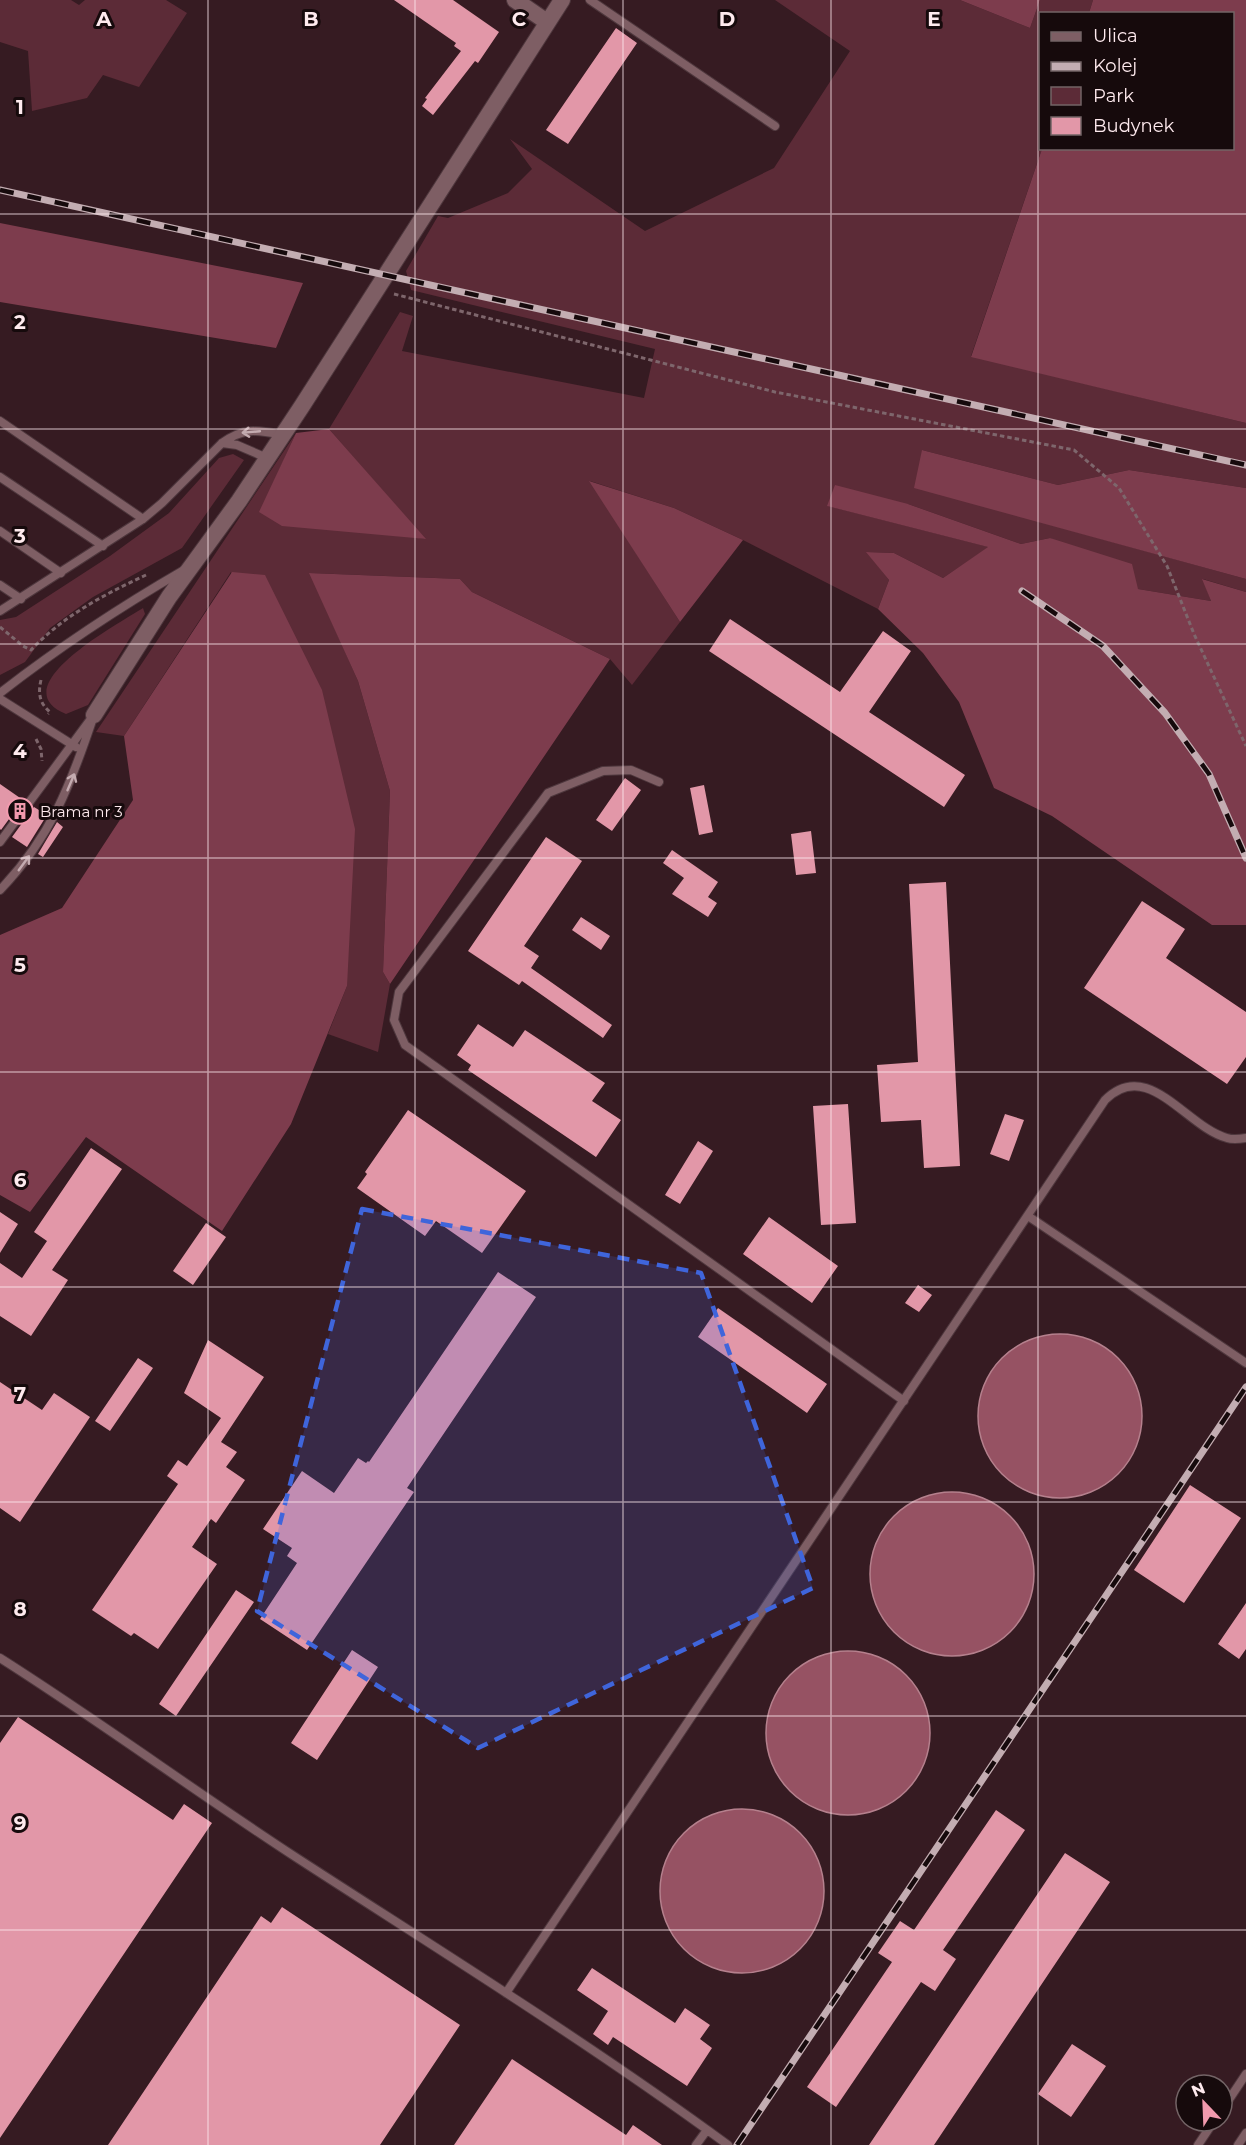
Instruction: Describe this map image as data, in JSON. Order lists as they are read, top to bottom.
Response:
{
  "places": {
    "building": ["Brama nr 3"]
  },
  "legend": [
    "Ulica",
    "Kolej",
    "Park",
    "Budynek"
  ],
  "north": "top left",
  "grid": {
    "columns": [
      "A",
      "B",
      "C",
      "D",
      "E"
    ],
    "rows": [
      "1",
      "2",
      "3",
      "4",
      "5",
      "6",
      "7",
      "8",
      "9"
    ]
  }
}
